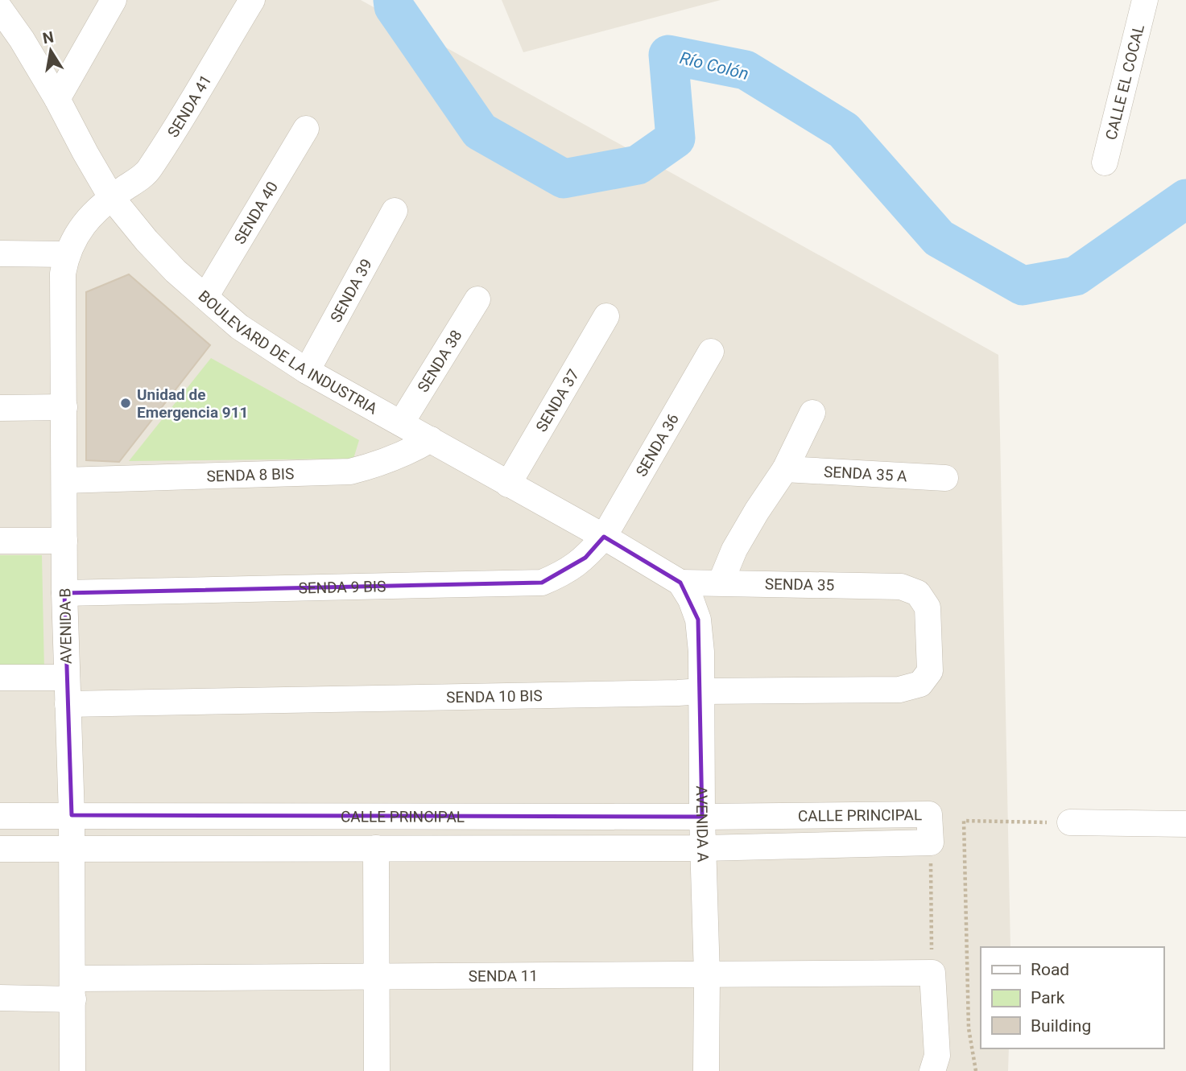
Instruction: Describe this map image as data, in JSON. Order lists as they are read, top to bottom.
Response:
{
  "streets": {
    "street": [
      "CALLE EL COCAL",
      "SENDA 41",
      "SENDA 40",
      "SENDA 39",
      "BOULEVARD DE LA INDUSTRIA",
      "SENDA 38",
      "SENDA 37",
      "SENDA 36",
      "SENDA 35 A",
      "SENDA 8 BIS",
      "SENDA 35",
      "SENDA 9 BIS",
      "AVENIDA B",
      "SENDA 10 BIS",
      "CALLE PRINCIPAL",
      "AVENIDA A",
      "SENDA 11"
    ]
  },
  "crossings": [
    ["SENDA 41", "BOULEVARD DE LA INDUSTRIA"],
    ["SENDA 41", "AVENIDA B"],
    ["SENDA 40", "BOULEVARD DE LA INDUSTRIA"],
    ["SENDA 39", "BOULEVARD DE LA INDUSTRIA"],
    ["BOULEVARD DE LA INDUSTRIA", "SENDA 38"],
    ["BOULEVARD DE LA INDUSTRIA", "SENDA 37"],
    ["BOULEVARD DE LA INDUSTRIA", "SENDA 36"],
    ["BOULEVARD DE LA INDUSTRIA", "SENDA 8 BIS"],
    ["BOULEVARD DE LA INDUSTRIA", "SENDA 35"],
    ["BOULEVARD DE LA INDUSTRIA", "SENDA 9 BIS"],
    ["BOULEVARD DE LA INDUSTRIA", "AVENIDA B"],
    ["BOULEVARD DE LA INDUSTRIA", "AVENIDA A"],
    ["SENDA 36", "SENDA 9 BIS"],
    ["SENDA 8 BIS", "AVENIDA B"],
    ["SENDA 35", "SENDA 10 BIS"],
    ["SENDA 35", "AVENIDA A"],
    ["SENDA 9 BIS", "AVENIDA B"],
    ["AVENIDA B", "SENDA 10 BIS"],
    ["AVENIDA B", "CALLE PRINCIPAL"],
    ["AVENIDA B", "SENDA 11"],
    ["SENDA 10 BIS", "AVENIDA A"],
    ["CALLE PRINCIPAL", "AVENIDA A"],
    ["AVENIDA A", "SENDA 11"]
  ],
  "water": ["Río Colón"],
  "places": ["Unidad de Emergencia 911"],
  "legend": ["Road", "Park", "Building"],
  "north": "top"
}
